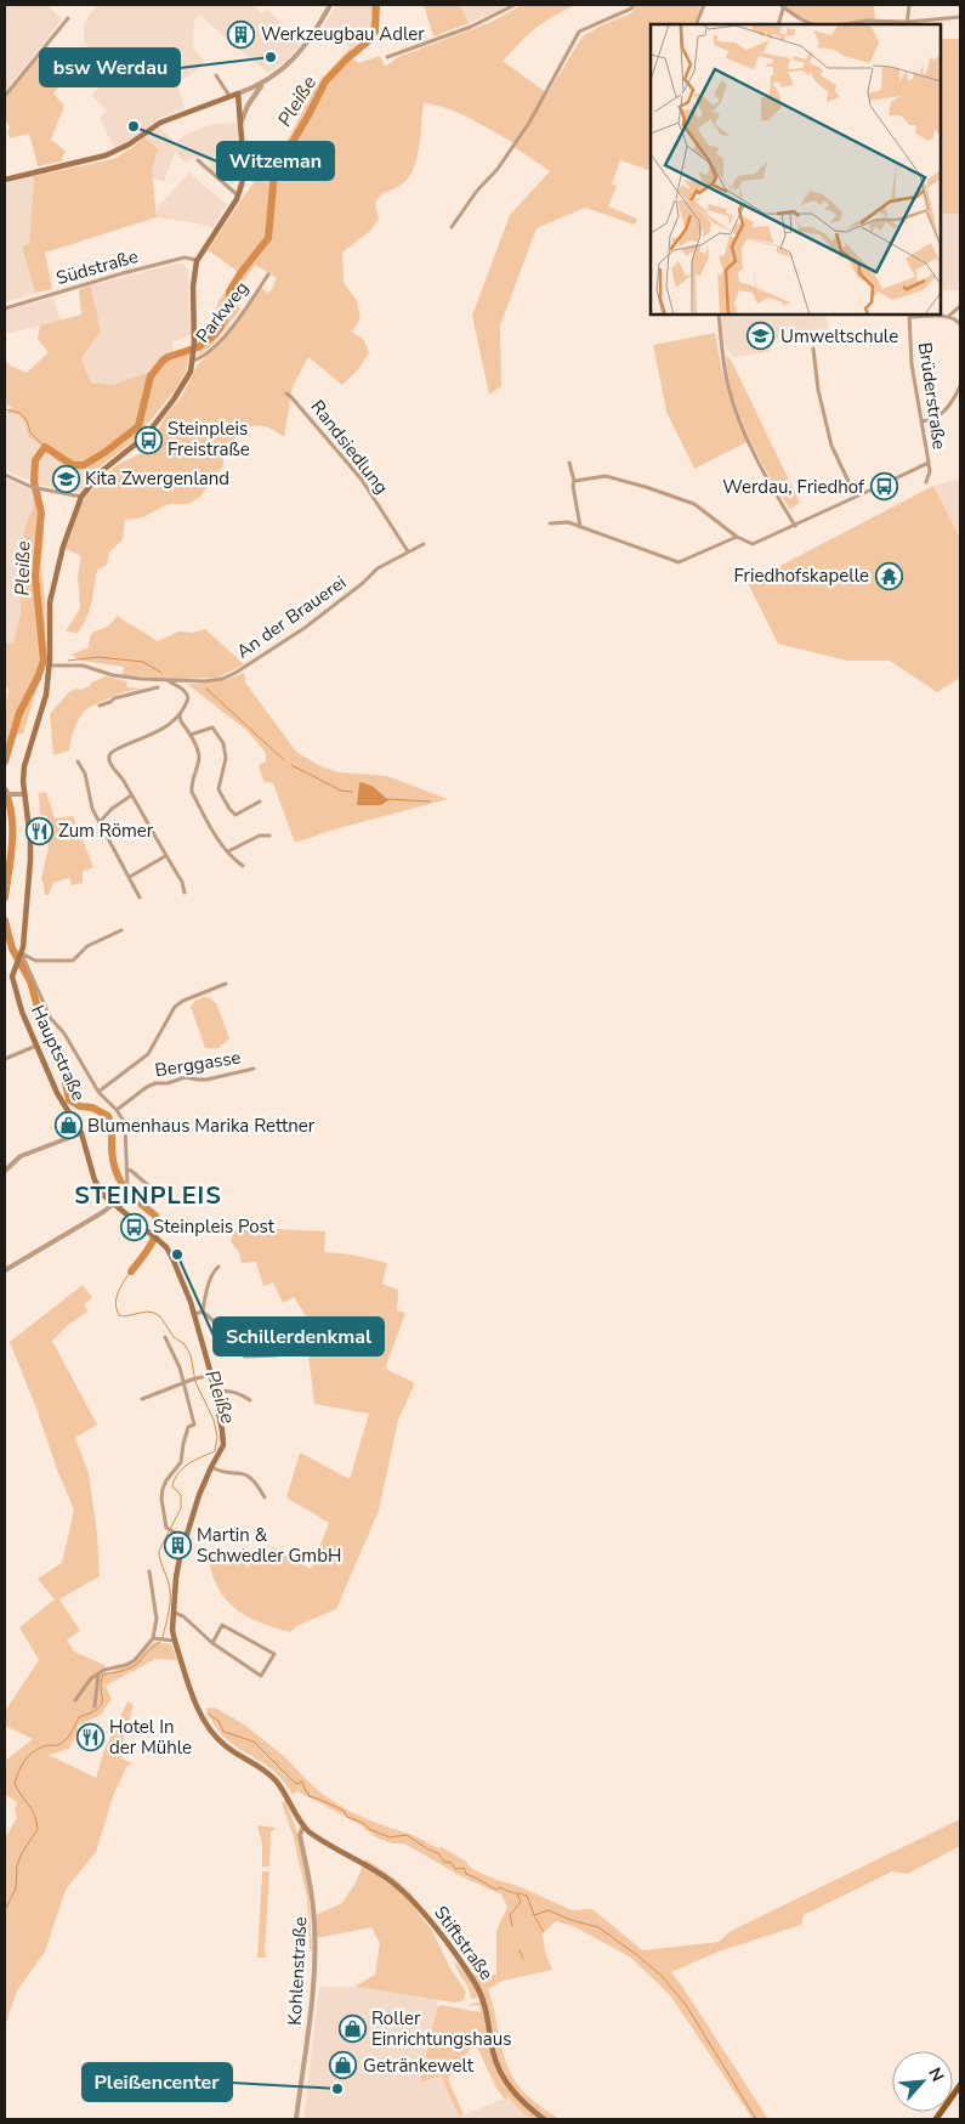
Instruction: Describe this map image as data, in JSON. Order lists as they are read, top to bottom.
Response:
{
  "streets": {
    "main road": ["Hauptstraße", "Stiftstraße"],
    "street": [
      "Südstraße",
      "Parkweg",
      "Brüderstraße",
      "Randsiedlung",
      "An der Brauerei",
      "Berggasse",
      "Kohlenstraße"
    ]
  },
  "crossings": [
    ["Südstraße", "Hauptstraße"],
    ["Parkweg", "Hauptstraße"],
    ["Randsiedlung", "An der Brauerei"],
    ["An der Brauerei", "Hauptstraße"],
    ["Hauptstraße", "Stiftstraße"],
    ["Hauptstraße", "Kohlenstraße"],
    ["Stiftstraße", "Kohlenstraße"]
  ],
  "districts": ["STEINPLEIS"],
  "water": ["Pleiße"],
  "places": {
    "building": ["Werkzeugbau Adler", "Martin & Schwedler GmbH"],
    "other": [
      "bsw Werdau",
      "Witzeman",
      "Schillerdenkmal",
      "Pleißencenter"
    ],
    "school or university": ["Umweltschule", "Kita Zwergenland"],
    "bus stop": ["Steinpleis Freistraße", "Werdau, Friedhof", "Steinpleis Post"],
    "temple": ["Friedhofskapelle"],
    "restaurant": ["Zum Römer", "Hotel In der Mühle"],
    "shop": ["Blumenhaus Marika Rettner", "Roller Einrichtungshaus", "Getränkewelt"]
  },
  "north": "top right"
}
